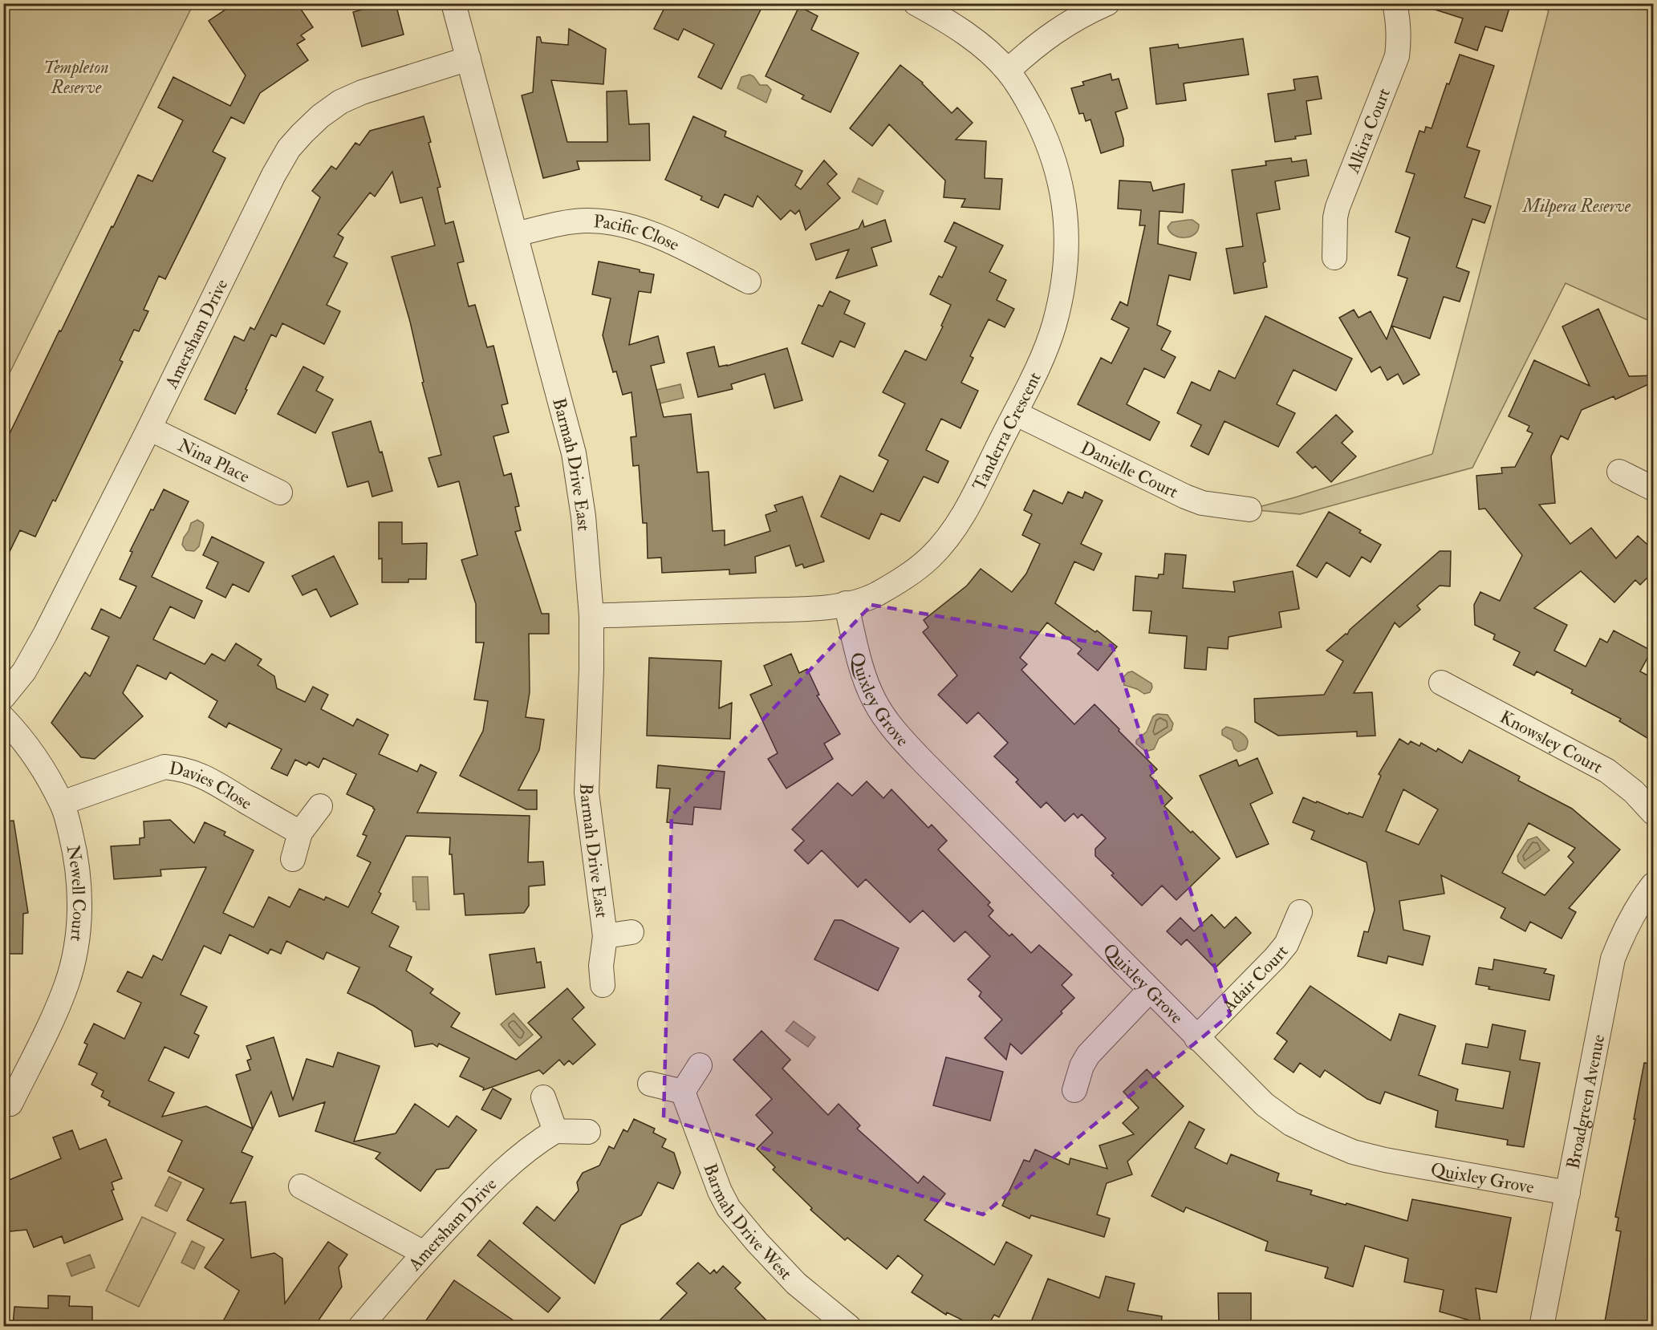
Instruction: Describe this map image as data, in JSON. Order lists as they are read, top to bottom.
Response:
{
  "streets": {
    "street": [
      "Alkira Court",
      "Pacific Close",
      "Amersham Drive",
      "Tanderra Crescent",
      "Nina Place",
      "Barmah Drive East",
      "Danielle Court",
      "Quixley Grove",
      "Knowsley Court",
      "Davies Close",
      "Newell Court",
      "Adair Court",
      "Broadgreen Avenue",
      "Barmah Drive West"
    ]
  },
  "crossings": [
    ["Pacific Close", "Barmah Drive East"],
    ["Amersham Drive", "Nina Place"],
    ["Amersham Drive", "Barmah Drive East"],
    ["Tanderra Crescent", "Barmah Drive East"],
    ["Tanderra Crescent", "Danielle Court"],
    ["Tanderra Crescent", "Quixley Grove"],
    ["Quixley Grove", "Adair Court"],
    ["Quixley Grove", "Broadgreen Avenue"],
    ["Davies Close", "Newell Court"]
  ],
  "parks": ["Templeton Reserve", "Milpera Reserve"]
}
